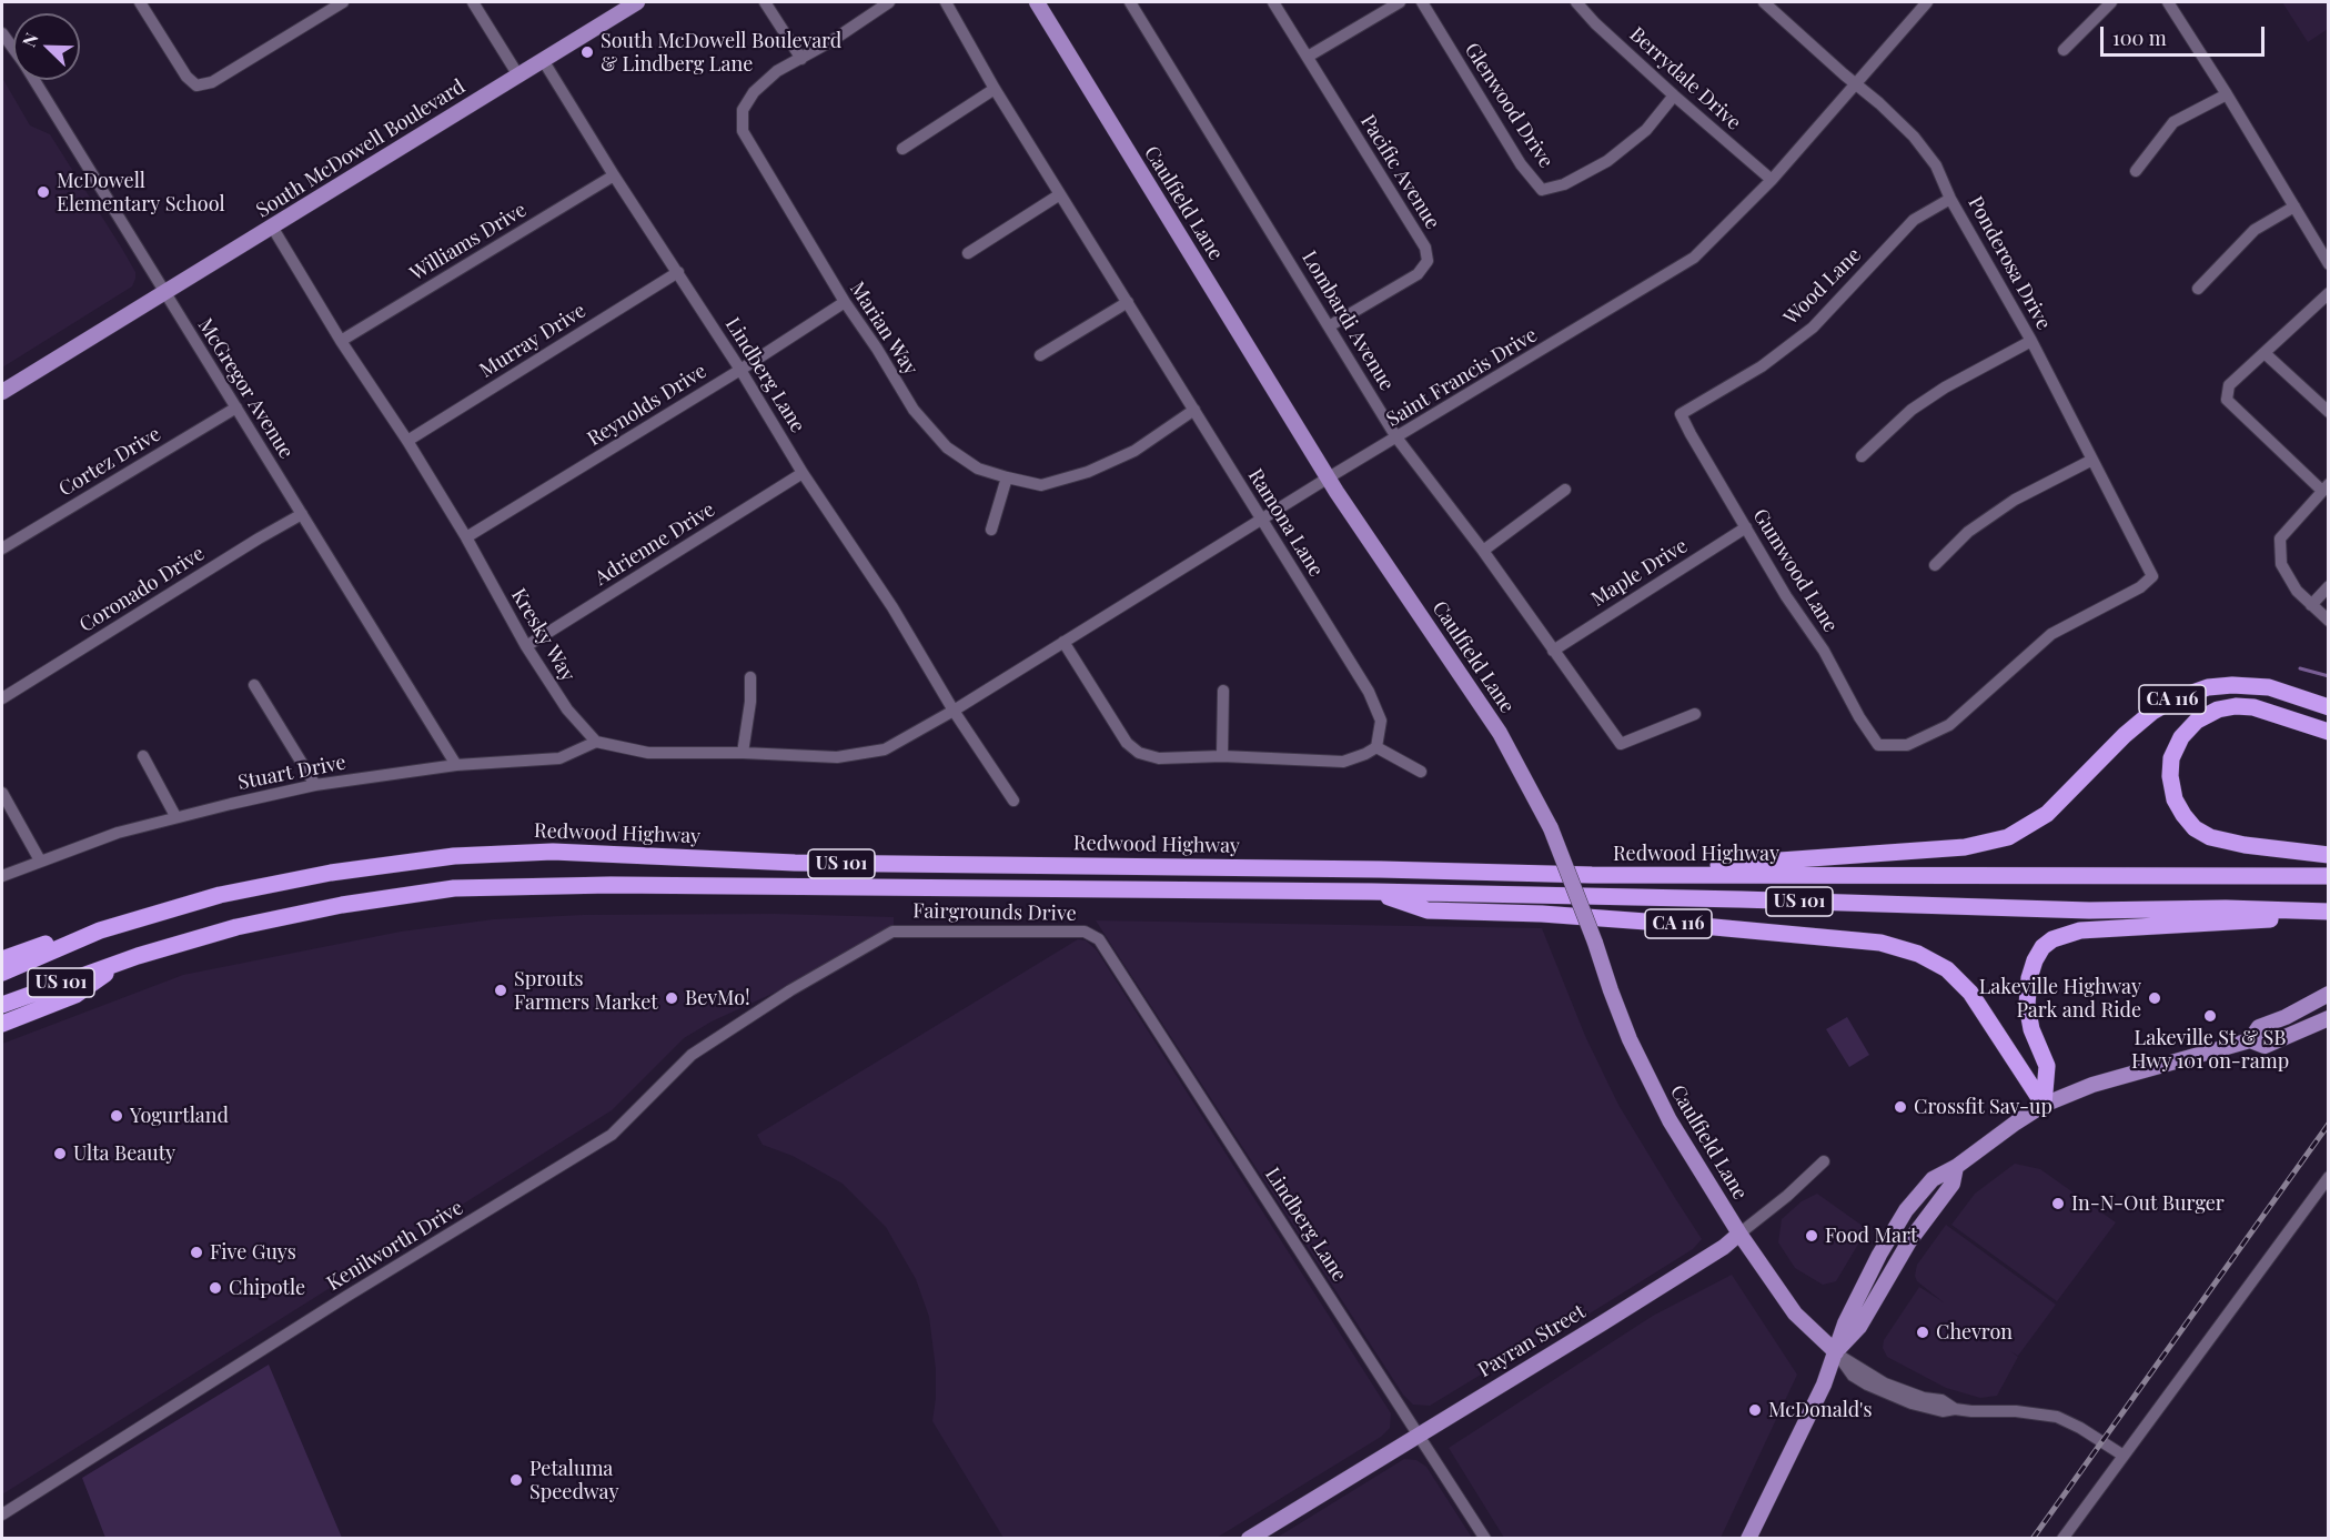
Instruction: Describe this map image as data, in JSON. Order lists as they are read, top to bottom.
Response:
{
  "streets": {
    "highway": ["CA 116", "Redwood Highway", "US 101"],
    "main road": ["South McDowell Boulevard", "Caulfield Lane", "Payran Street"],
    "street": [
      "Berrydale Drive",
      "Glenwood Drive",
      "Pacific Avenue",
      "Williams Drive",
      "Ponderosa Drive",
      "Wood Lane",
      "Lombardi Avenue",
      "Marian Way",
      "Murray Drive",
      "Lindberg Lane",
      "Saint Francis Drive",
      "McGregor Avenue",
      "Reynolds Drive",
      "Cortez Drive",
      "Ramona Lane",
      "Adrienne Drive",
      "Gumwood Lane",
      "Maple Drive",
      "Coronado Drive",
      "Kresky Way",
      "Stuart Drive",
      "Fairgrounds Drive",
      "Kenilworth Drive"
    ]
  },
  "crossings": [
    ["Berrydale Drive", "Glenwood Drive"],
    ["Berrydale Drive", "Saint Francis Drive"],
    ["South McDowell Boulevard", "Lindberg Lane"],
    ["South McDowell Boulevard", "McGregor Avenue"],
    ["South McDowell Boulevard", "Kresky Way"],
    ["Pacific Avenue", "Lombardi Avenue"],
    ["Caulfield Lane", "Saint Francis Drive"],
    ["Caulfield Lane", "Payran Street"],
    ["Williams Drive", "Lindberg Lane"],
    ["Williams Drive", "Kresky Way"],
    ["Ponderosa Drive", "Wood Lane"],
    ["Ponderosa Drive", "Saint Francis Drive"],
    ["Ponderosa Drive", "Gumwood Lane"],
    ["Wood Lane", "Gumwood Lane"],
    ["Lombardi Avenue", "Saint Francis Drive"],
    ["Lombardi Avenue", "Maple Drive"],
    ["Marian Way", "Reynolds Drive"],
    ["Marian Way", "Ramona Lane"],
    ["Murray Drive", "Lindberg Lane"],
    ["Murray Drive", "Kresky Way"],
    ["Lindberg Lane", "Saint Francis Drive"],
    ["Lindberg Lane", "Reynolds Drive"],
    ["Lindberg Lane", "Adrienne Drive"],
    ["Lindberg Lane", "Fairgrounds Drive"],
    ["Lindberg Lane", "Payran Street"],
    ["Saint Francis Drive", "Ramona Lane"],
    ["McGregor Avenue", "Cortez Drive"],
    ["McGregor Avenue", "Coronado Drive"],
    ["McGregor Avenue", "Stuart Drive"],
    ["Reynolds Drive", "Kresky Way"],
    ["Adrienne Drive", "Kresky Way"],
    ["Gumwood Lane", "Maple Drive"],
    ["Kresky Way", "Stuart Drive"],
    ["CA 116", "Redwood Highway"],
    ["CA 116", "US 101"],
    ["Fairgrounds Drive", "Kenilworth Drive"]
  ],
  "places": [
    "South McDowell Boulevard & Lindberg Lane",
    "McDowell Elementary School",
    "Sprouts Farmers Market",
    "BevMo!",
    "Lakeville Highway Park and Ride",
    "Lakeville St & SB Hwy 101 on-ramp",
    "Crossfit Sav-up",
    "Yogurtland",
    "Ulta Beauty",
    "In-N-Out Burger",
    "Food Mart",
    "Five Guys",
    "Chipotle",
    "Chevron",
    "McDonald's",
    "Petaluma Speedway"
  ],
  "scale_bar": "100 m",
  "north": "top left"
}
